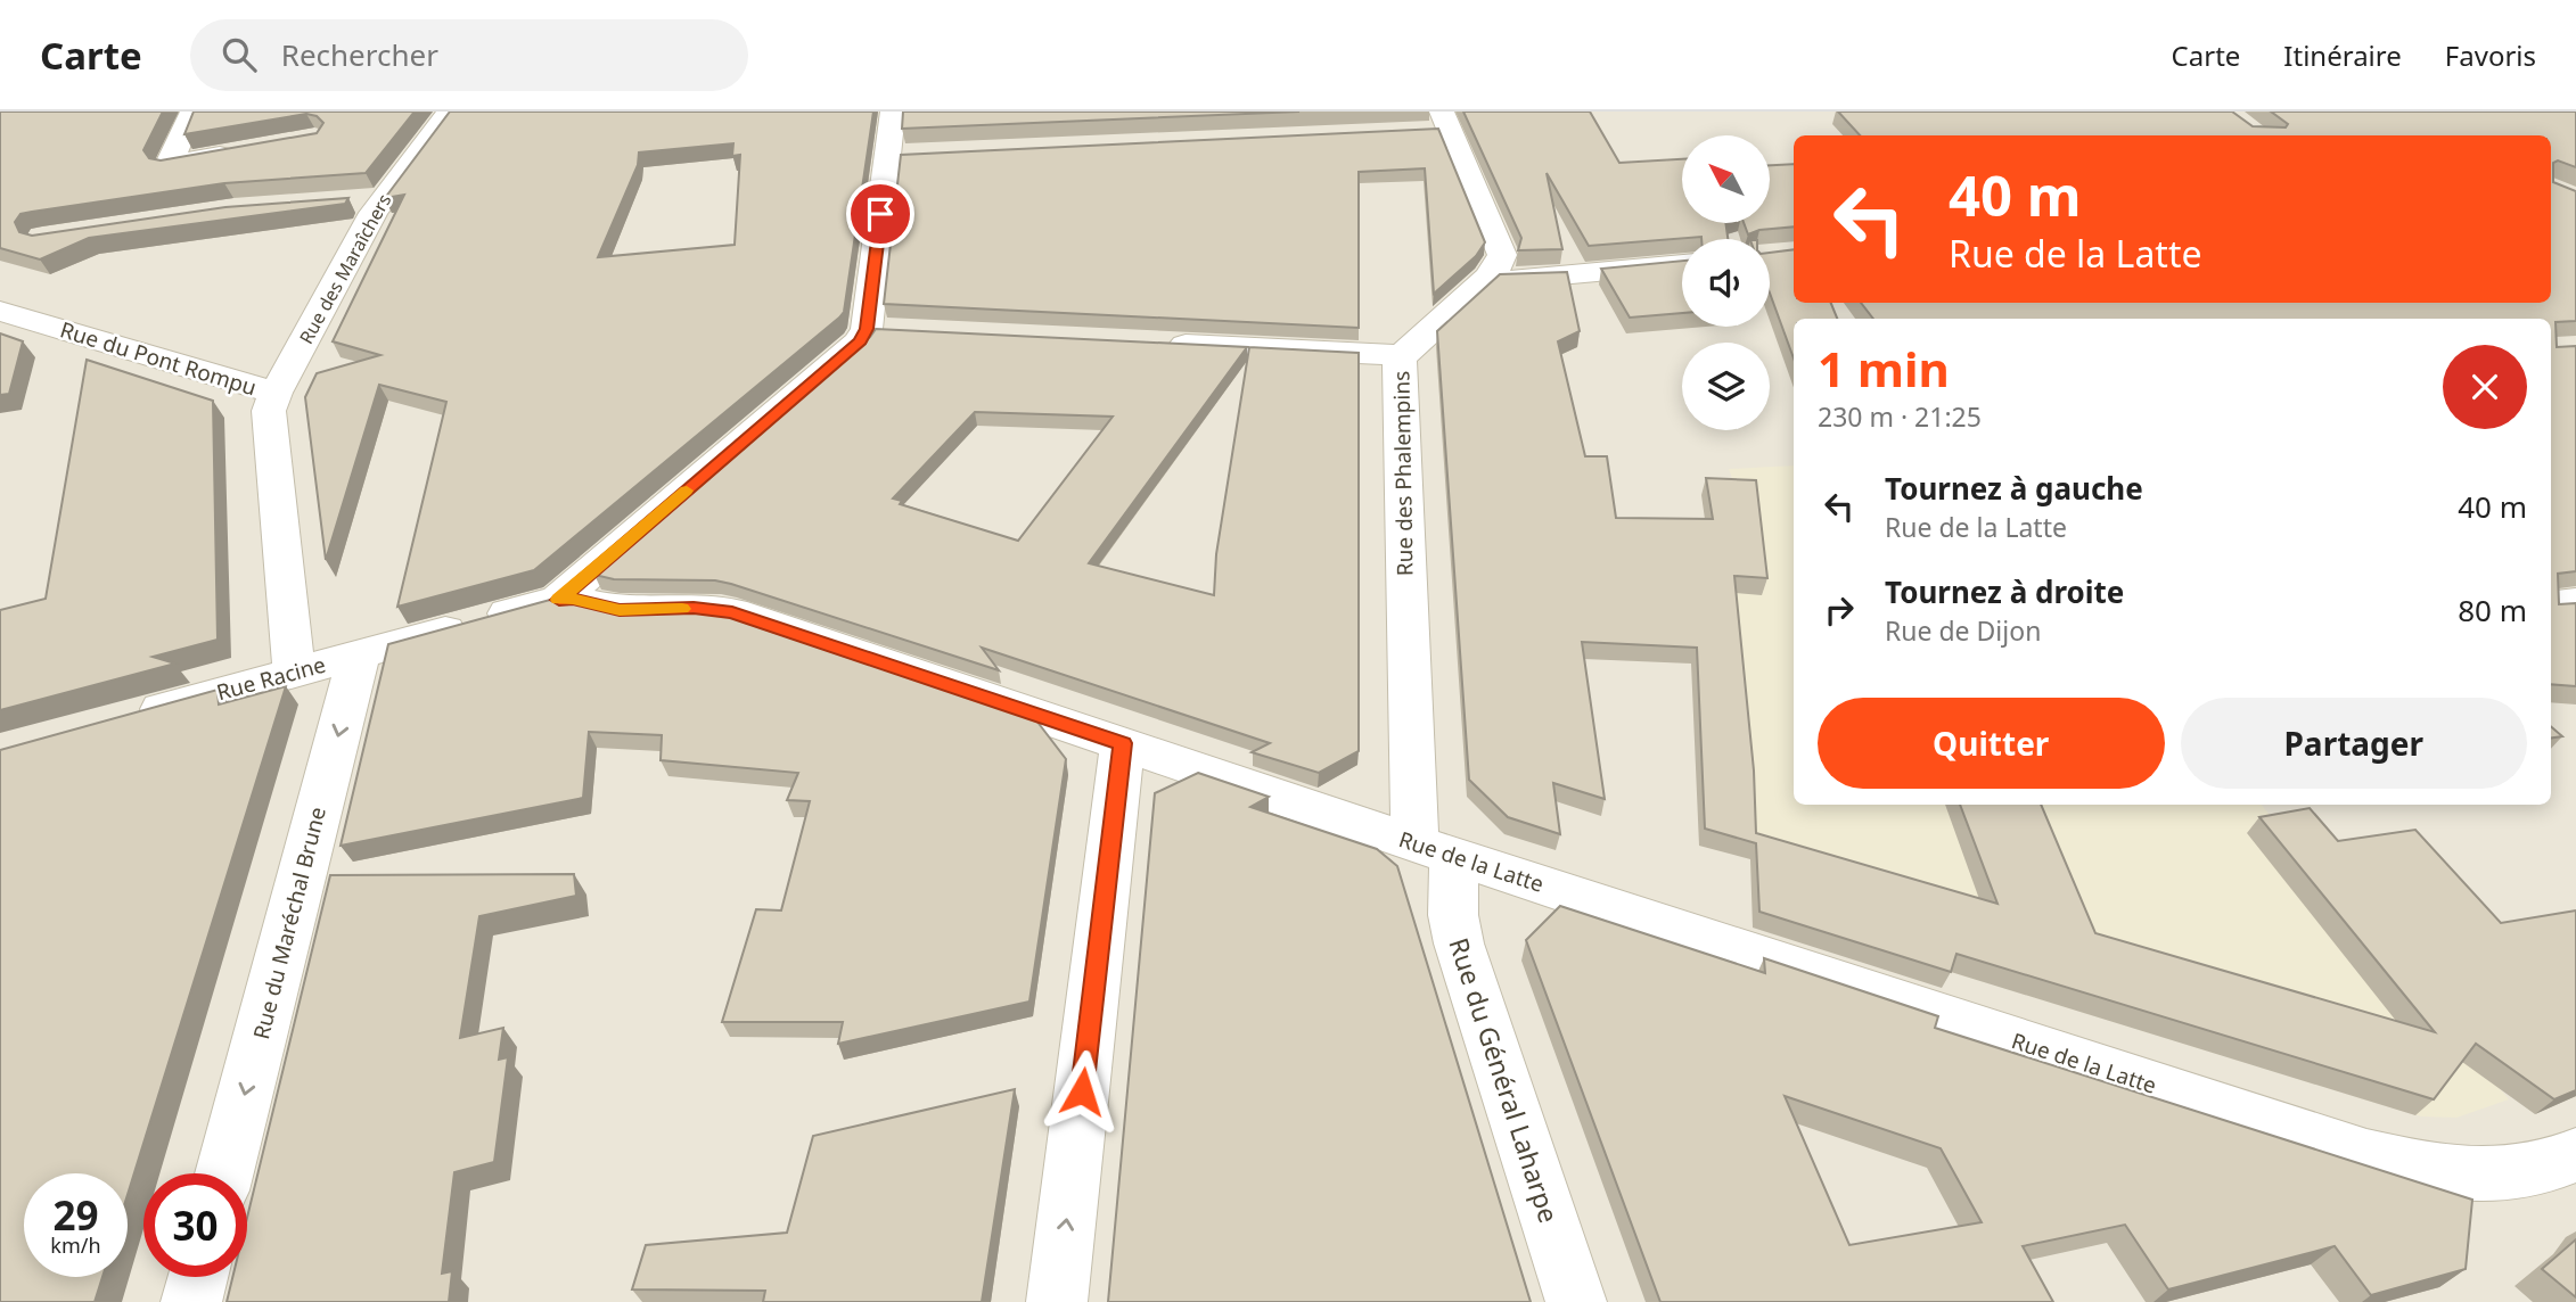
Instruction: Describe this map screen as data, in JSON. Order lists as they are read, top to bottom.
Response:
{
  "streets": {
    "street": [
      "Rue des Maraîchers",
      "Rue du Pont Rompu",
      "Rue des Phalempins",
      "Rue Racine",
      "Rue de la Latte",
      "Rue du Maréchal Brune",
      "Rue du Général Laharpe"
    ]
  },
  "crossings": [
    ["Rue des Maraîchers", "Rue du Pont Rompu"],
    ["Rue du Pont Rompu", "Rue Racine"],
    ["Rue des Phalempins", "Rue de la Latte"],
    ["Rue des Phalempins", "Rue du Général Laharpe"],
    ["Rue Racine", "Rue de la Latte"],
    ["Rue Racine", "Rue du Maréchal Brune"],
    ["Rue de la Latte", "Rue du Maréchal Brune"],
    ["Rue de la Latte", "Rue du Général Laharpe"]
  ],
  "one_way": ["Rue du Maréchal Brune"],
  "north": "top left",
  "page": {
    "header": "Carte",
    "search": "Rechercher",
    "nav": ["Carte", "Itinéraire", "Favoris"],
    "turn": ["40 m", "Rue de la Latte"],
    "heading": ["1 min", "230 m · 21:25"],
    "list": [
      {
        "name": "Tournez à gauche",
        "note": "Rue de la Latte",
        "value": "40 m"
      },
      {
        "name": "Tournez à droite",
        "note": "Rue de Dijon",
        "value": "80 m"
      }
    ],
    "buttons": ["Quitter", "Partager"],
    "speed": "29 km/h",
    "limit": "30"
  }
}
